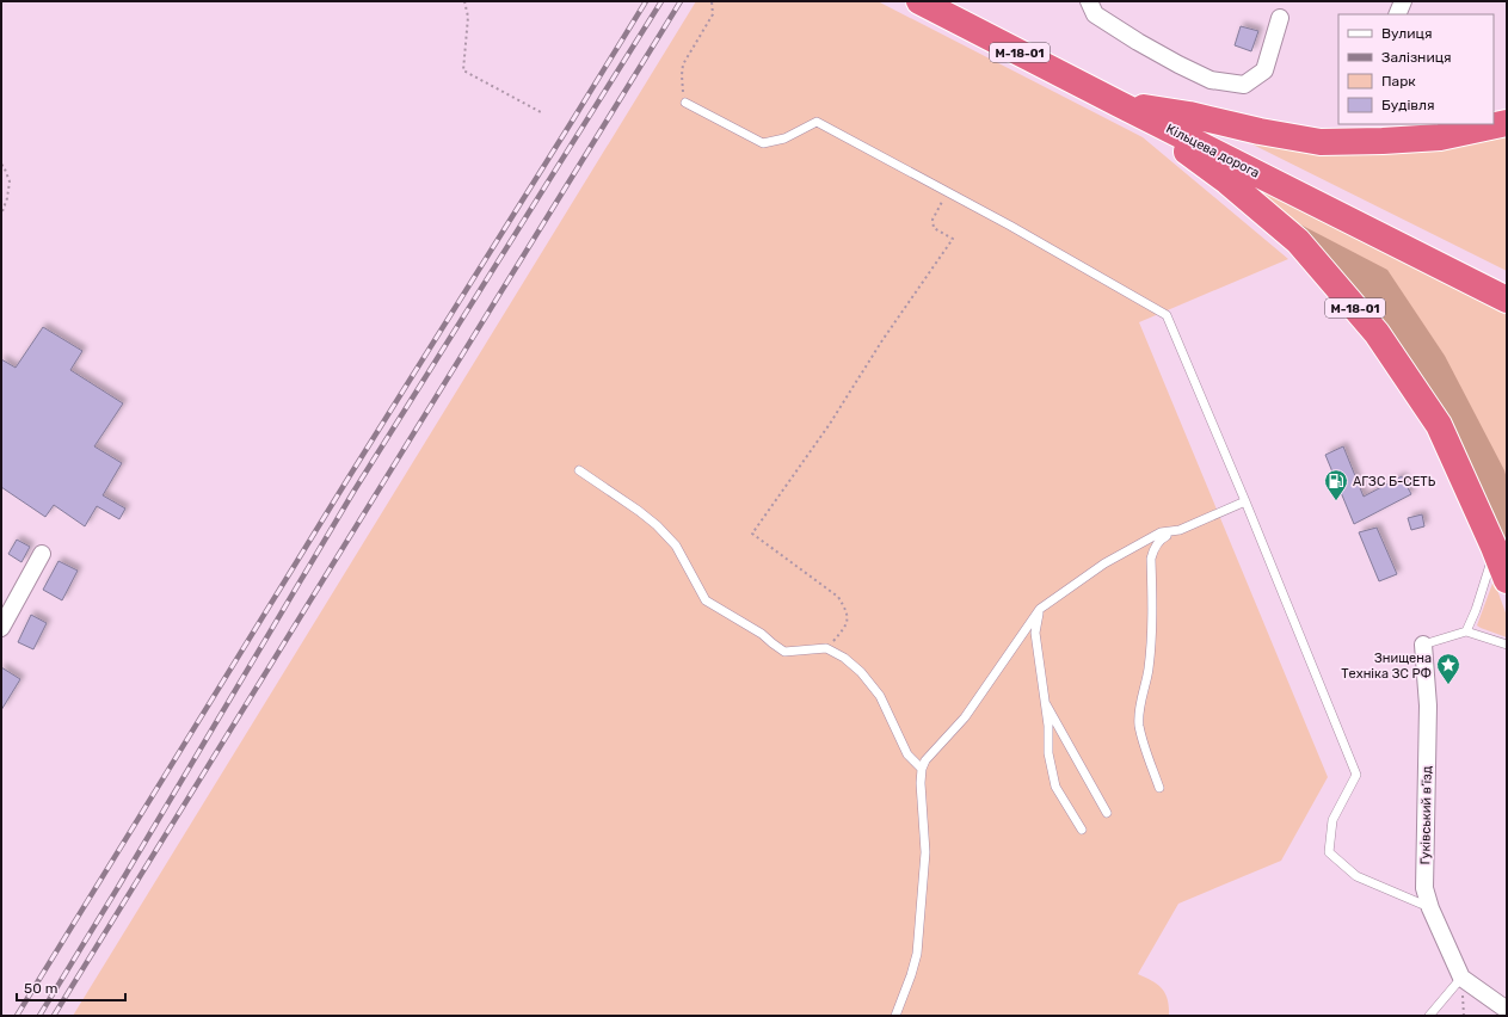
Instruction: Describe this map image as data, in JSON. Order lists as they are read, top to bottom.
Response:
{
  "streets": {
    "highway": ["М-18-01", "Кільцева дорога"],
    "street": ["Гуківський в’їзд"]
  },
  "crossings": [
    ["М-18-01", "Кільцева дорога"]
  ],
  "places": {
    "fuel station": ["АГЗС Б-СЕТЬ"],
    "place": ["Знищена Техніка ЗС РФ"]
  },
  "legend": [
    "Вулиця",
    "Залізниця",
    "Парк",
    "Будівля"
  ],
  "scale_bar": "50 m"
}
